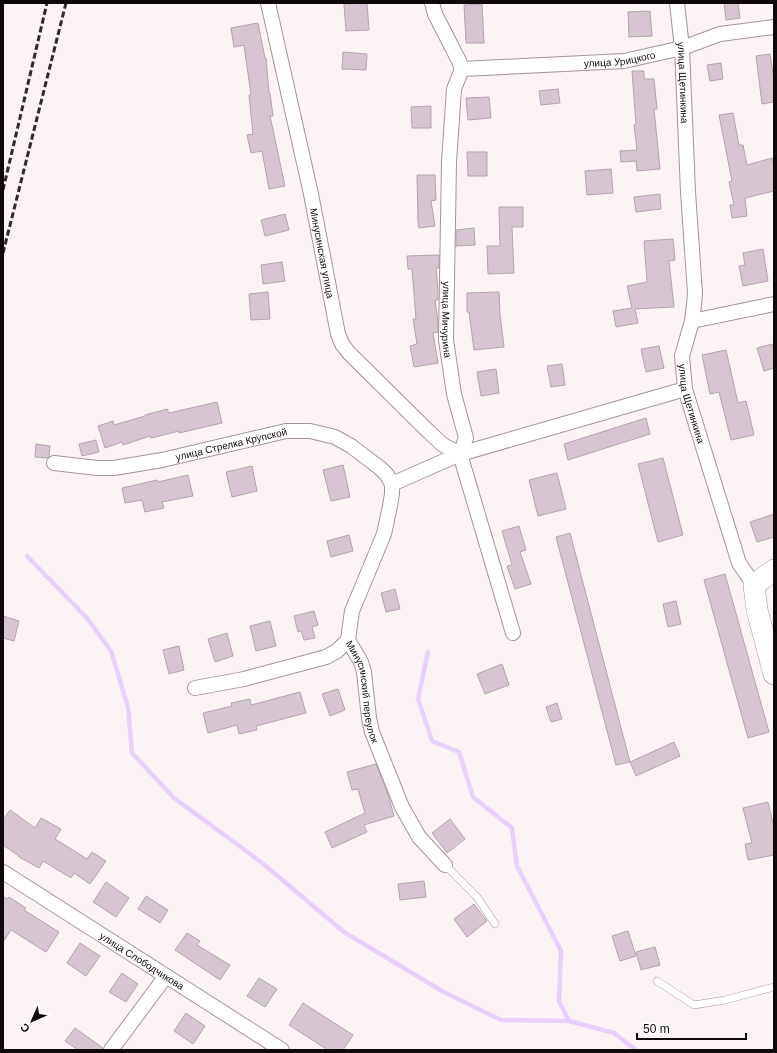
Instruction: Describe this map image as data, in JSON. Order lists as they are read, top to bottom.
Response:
{
  "streets": {
    "main road": ["улица Щетинкина"],
    "street": [
      "улица Урицкого",
      "Минусинская улица",
      "улица Мичурина",
      "улица Стрелка Крупской",
      "Минусинский переулок",
      "улица Слободчикова"
    ]
  },
  "crossings": [
    ["улица Урицкого", "улица Щетинкина"],
    ["улица Урицкого", "улица Мичурина"],
    ["Минусинская улица", "улица Мичурина"],
    ["улица Стрелка Крупской", "Минусинский переулок"]
  ],
  "scale_bar": "50 m",
  "north": "bottom left"
}
